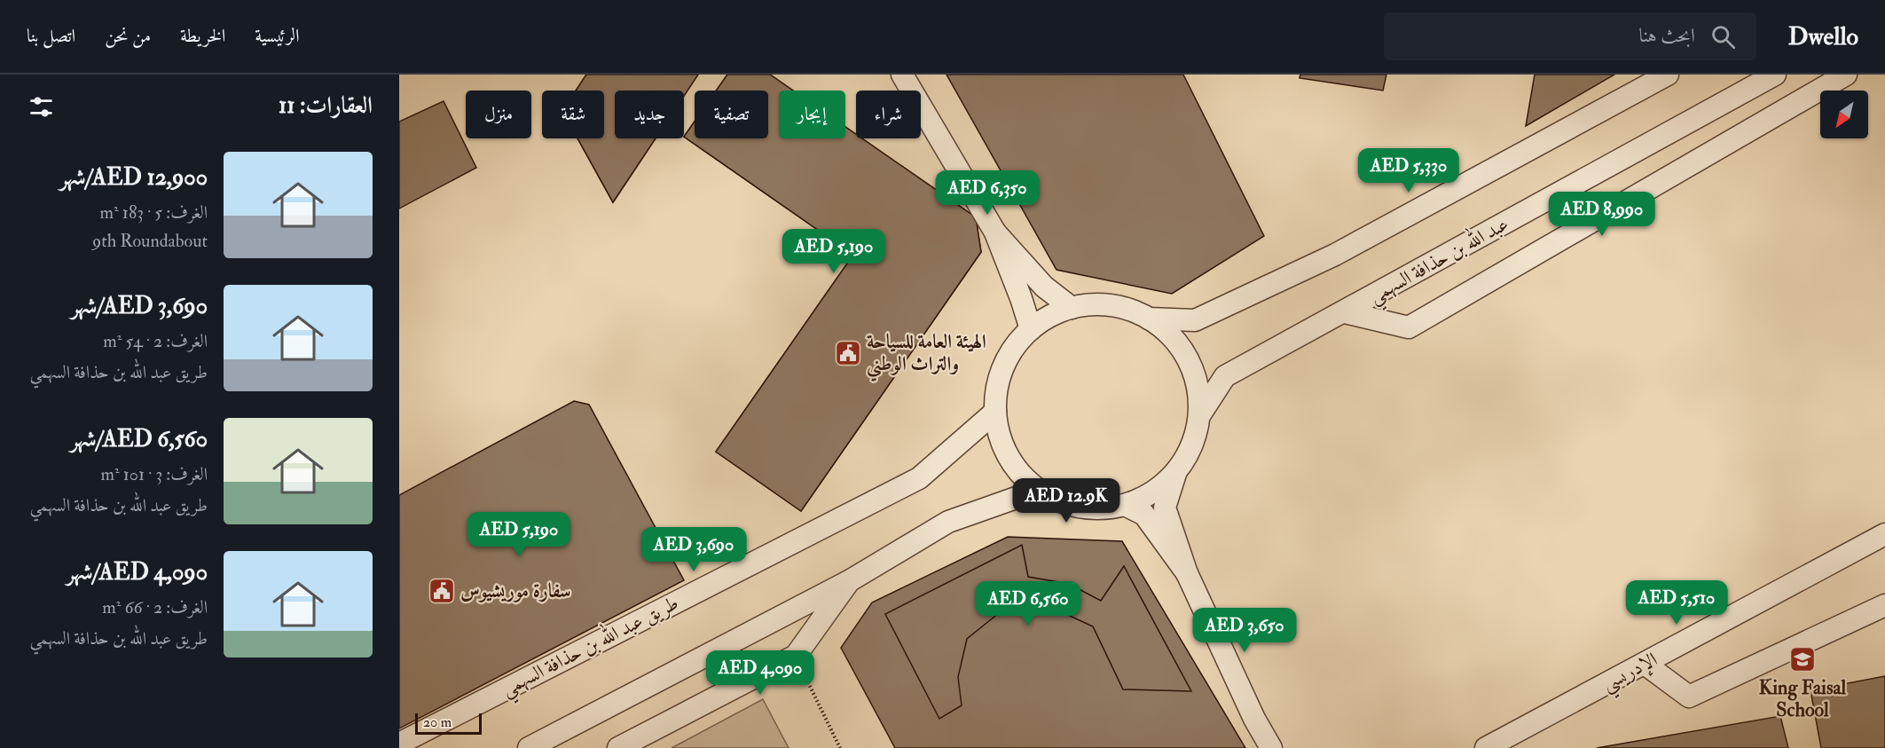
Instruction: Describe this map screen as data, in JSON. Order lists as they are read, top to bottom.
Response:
{
  "streets": {
    "street": ["عبد الله بن حذافة السهمي", "طريق عبد الله بن حذافة السهمي", "الإدريسي"]
  },
  "places": {
    "public building": ["الهيئة العامة للسياحة والتراث الوطني", "سفارة موريشيوس"],
    "school or university": ["King Faisal School"]
  },
  "scale_bar": "20 m",
  "north": "bottom left",
  "page": {
    "header": "Dwello",
    "search": "ابحث هنا",
    "nav": [
      "الرئيسية",
      "الخريطة",
      "من نحن",
      "اتصل بنا"
    ],
    "heading": "العقارات: 11",
    "chip": [
      "شراء",
      "إيجار",
      "تصفية",
      "جديد",
      "شقة",
      "منزل"
    ],
    "list": [
      {
        "name": "AED 12,900/شهر",
        "note": "الغرف: 5 · 183 m² · 9th Roundabout"
      },
      {
        "name": "AED 3,690/شهر",
        "note": "الغرف: 2 · 54 m² · طريق عبد الله بن حذافة السهمي"
      },
      {
        "name": "AED 6,560/شهر",
        "note": "الغرف: 3 · 101 m² · طريق عبد الله بن حذافة السهمي"
      },
      {
        "name": "AED 4,090/شهر",
        "note": "الغرف: 2 · 66 m² · طريق عبد الله بن حذافة السهمي"
      }
    ],
    "price": [
      "AED 5,330",
      "AED 6,350",
      "AED 8,990",
      "AED 5,190",
      "AED 12.9K",
      "AED 5,190",
      "AED 3,690",
      "AED 5,510",
      "AED 6,560",
      "AED 3,650",
      "AED 4,090"
    ],
    "scale": "20 m"
  }
}
